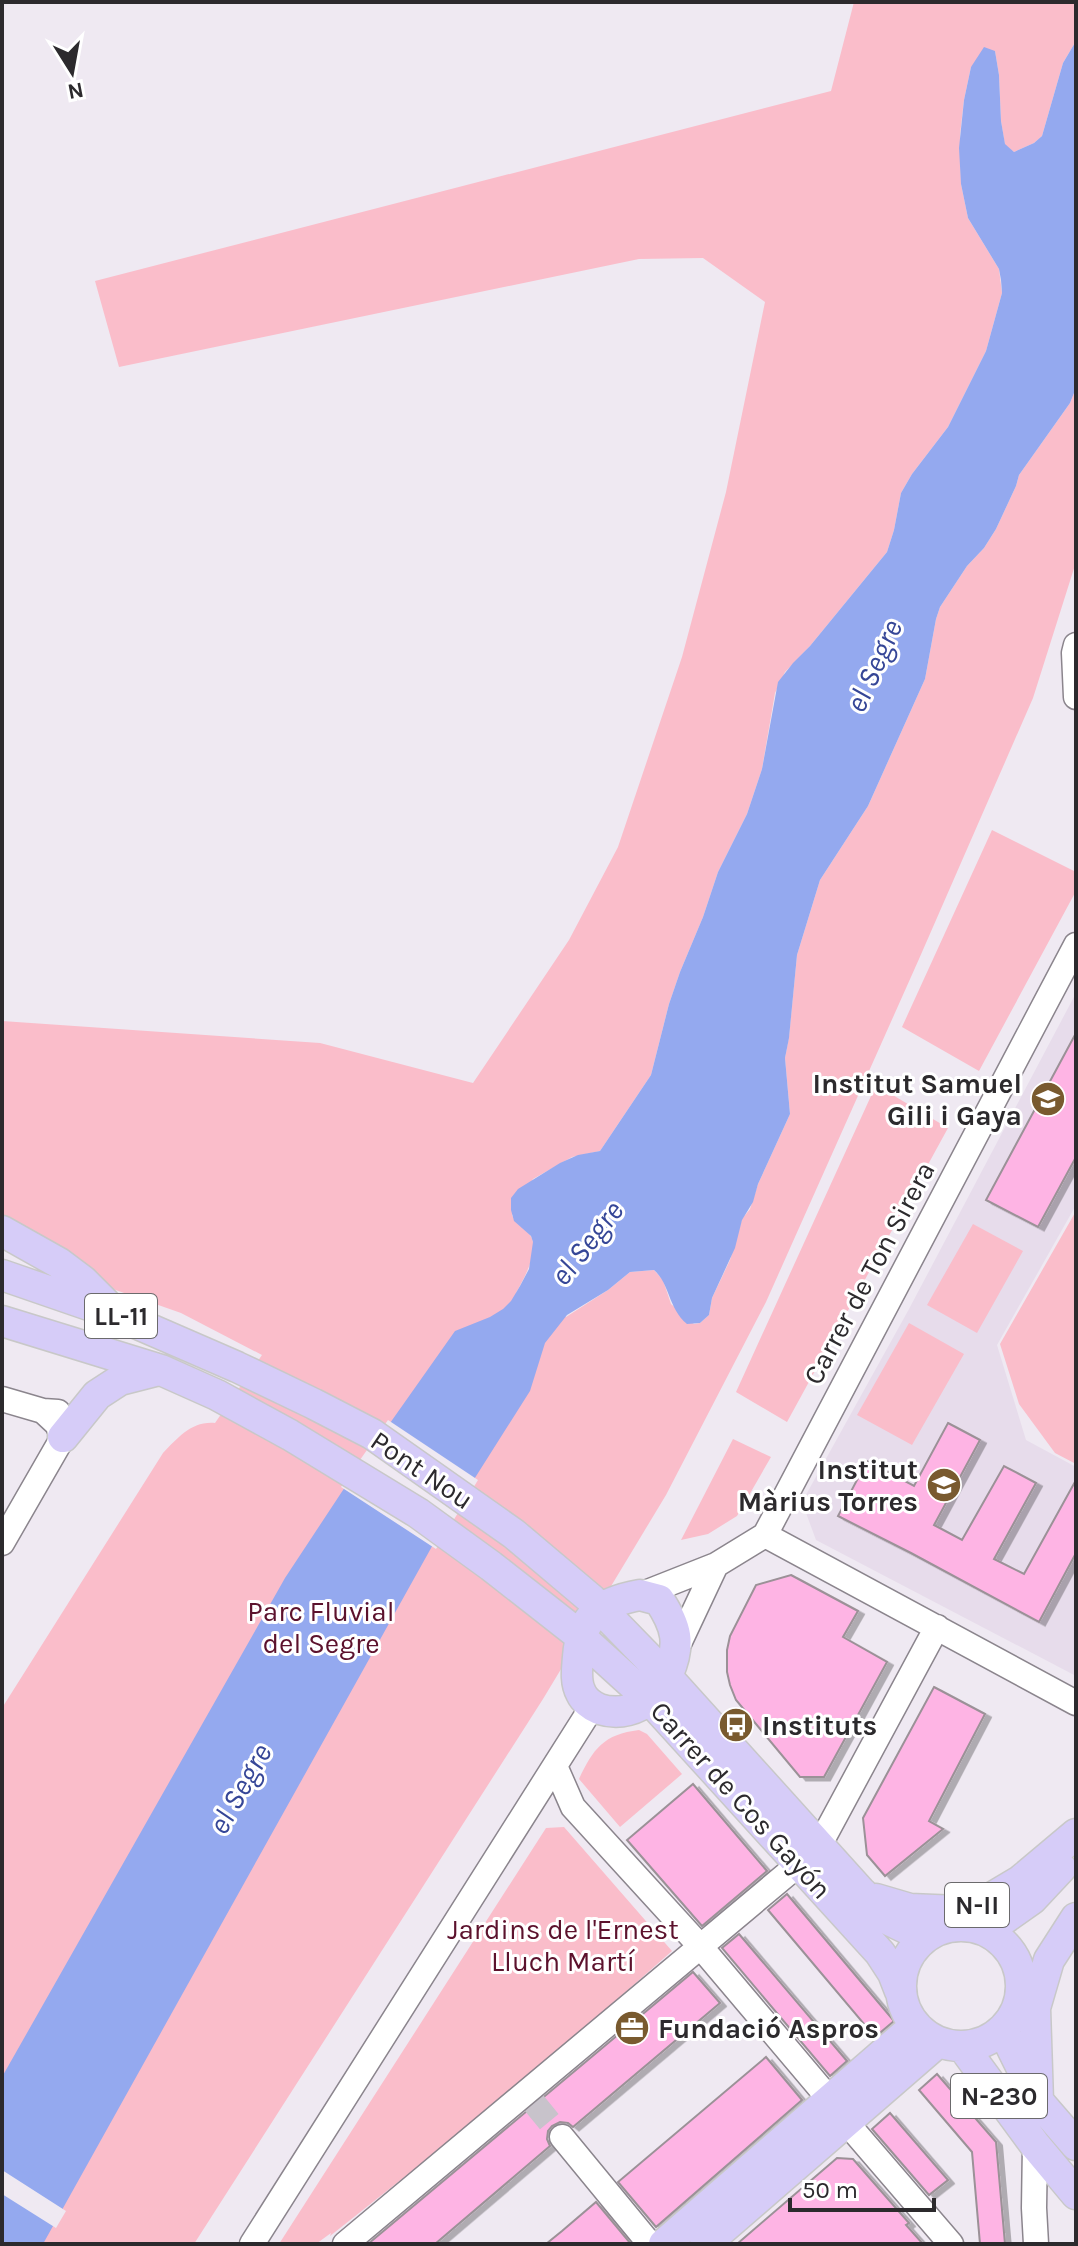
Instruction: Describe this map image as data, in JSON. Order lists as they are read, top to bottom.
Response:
{
  "streets": {
    "main road": [
      "LL-11",
      "Pont Nou",
      "Carrer de Cos Gayón",
      "N-II",
      "N-230"
    ],
    "street": ["Carrer de Ton Sirera"]
  },
  "crossings": [
    ["LL-11", "Pont Nou"],
    ["Pont Nou", "Carrer de Cos Gayón"],
    ["Carrer de Cos Gayón", "N-II"],
    ["Carrer de Cos Gayón", "N-230"],
    ["N-II", "N-230"]
  ],
  "water": ["el Segre"],
  "parks": ["Parc Fluvial del Segre", "Jardins de l'Ernest Lluch Martí"],
  "places": {
    "school or university": ["Institut Samuel Gili i Gaya", "Institut Màrius Torres"],
    "bus stop": ["Instituts"],
    "office": ["Fundació Aspros"]
  },
  "scale_bar": "50 m",
  "north": "bottom"
}
